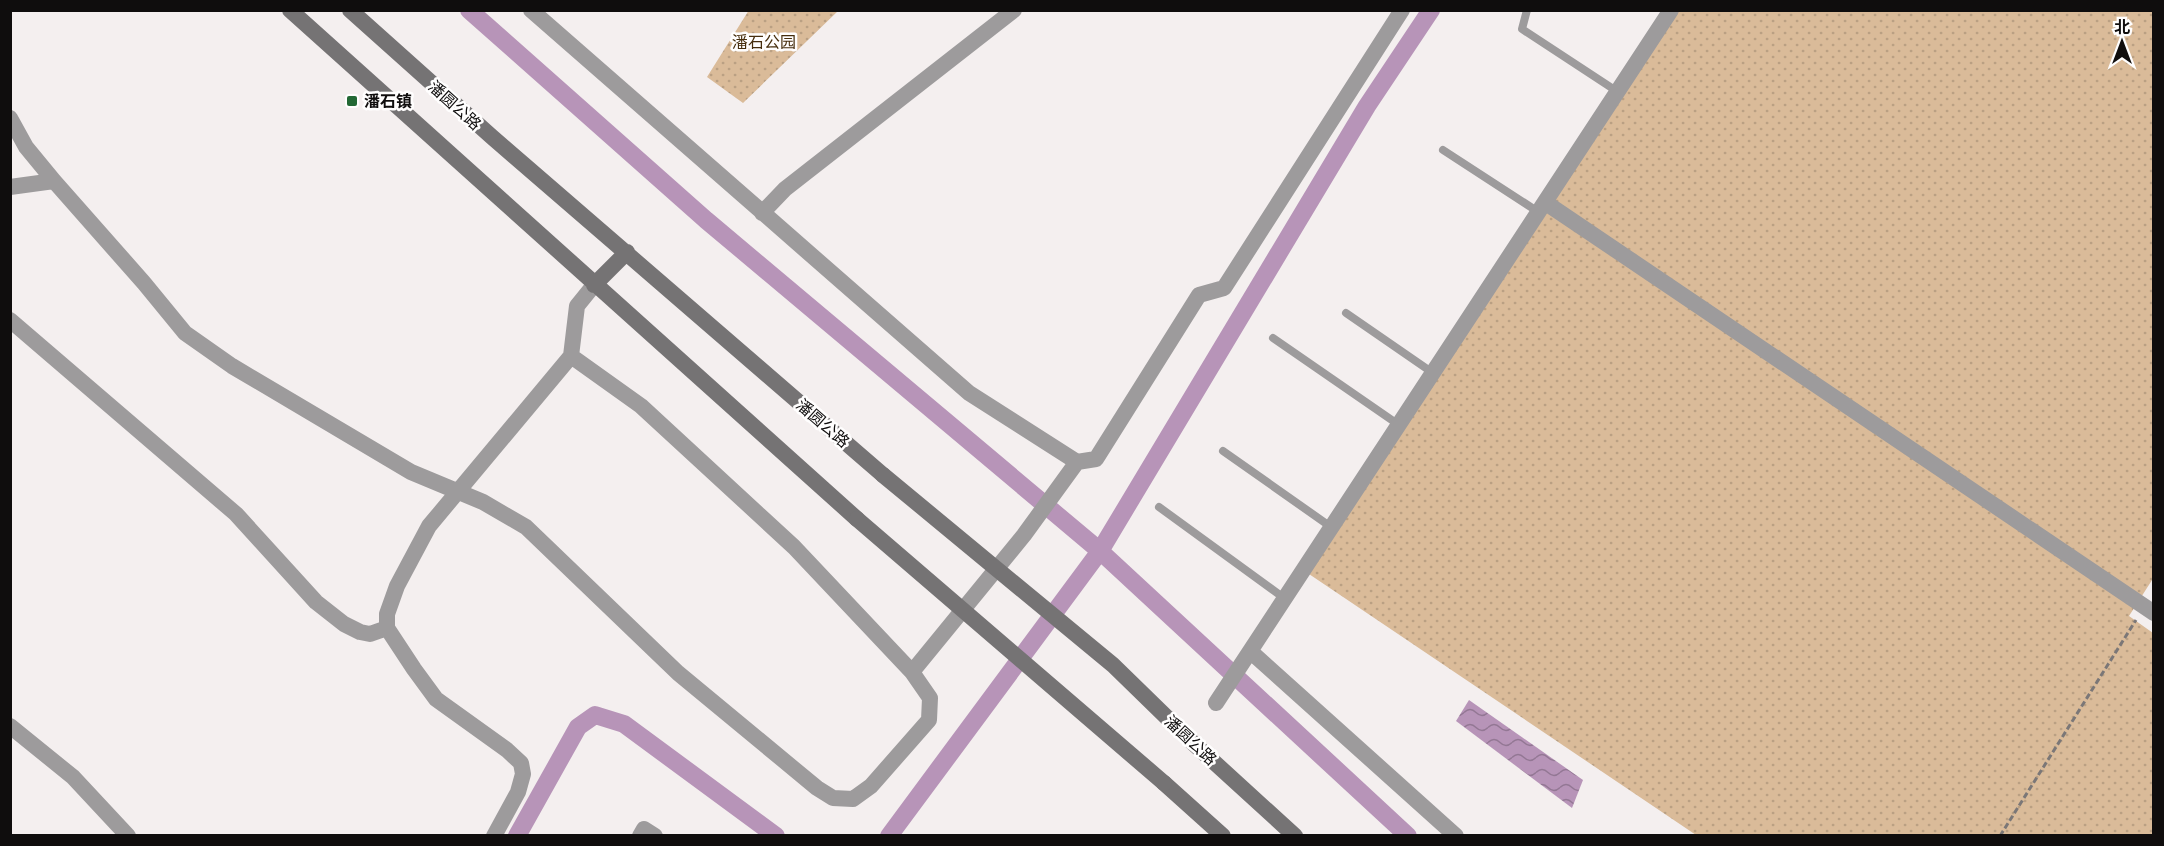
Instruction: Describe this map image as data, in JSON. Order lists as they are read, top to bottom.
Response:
{
  "streets": {
    "main road": ["潘圆公路"]
  },
  "parks": ["潘石公园"],
  "places": {
    "transit": ["潘石镇"]
  },
  "north": "top"
}
